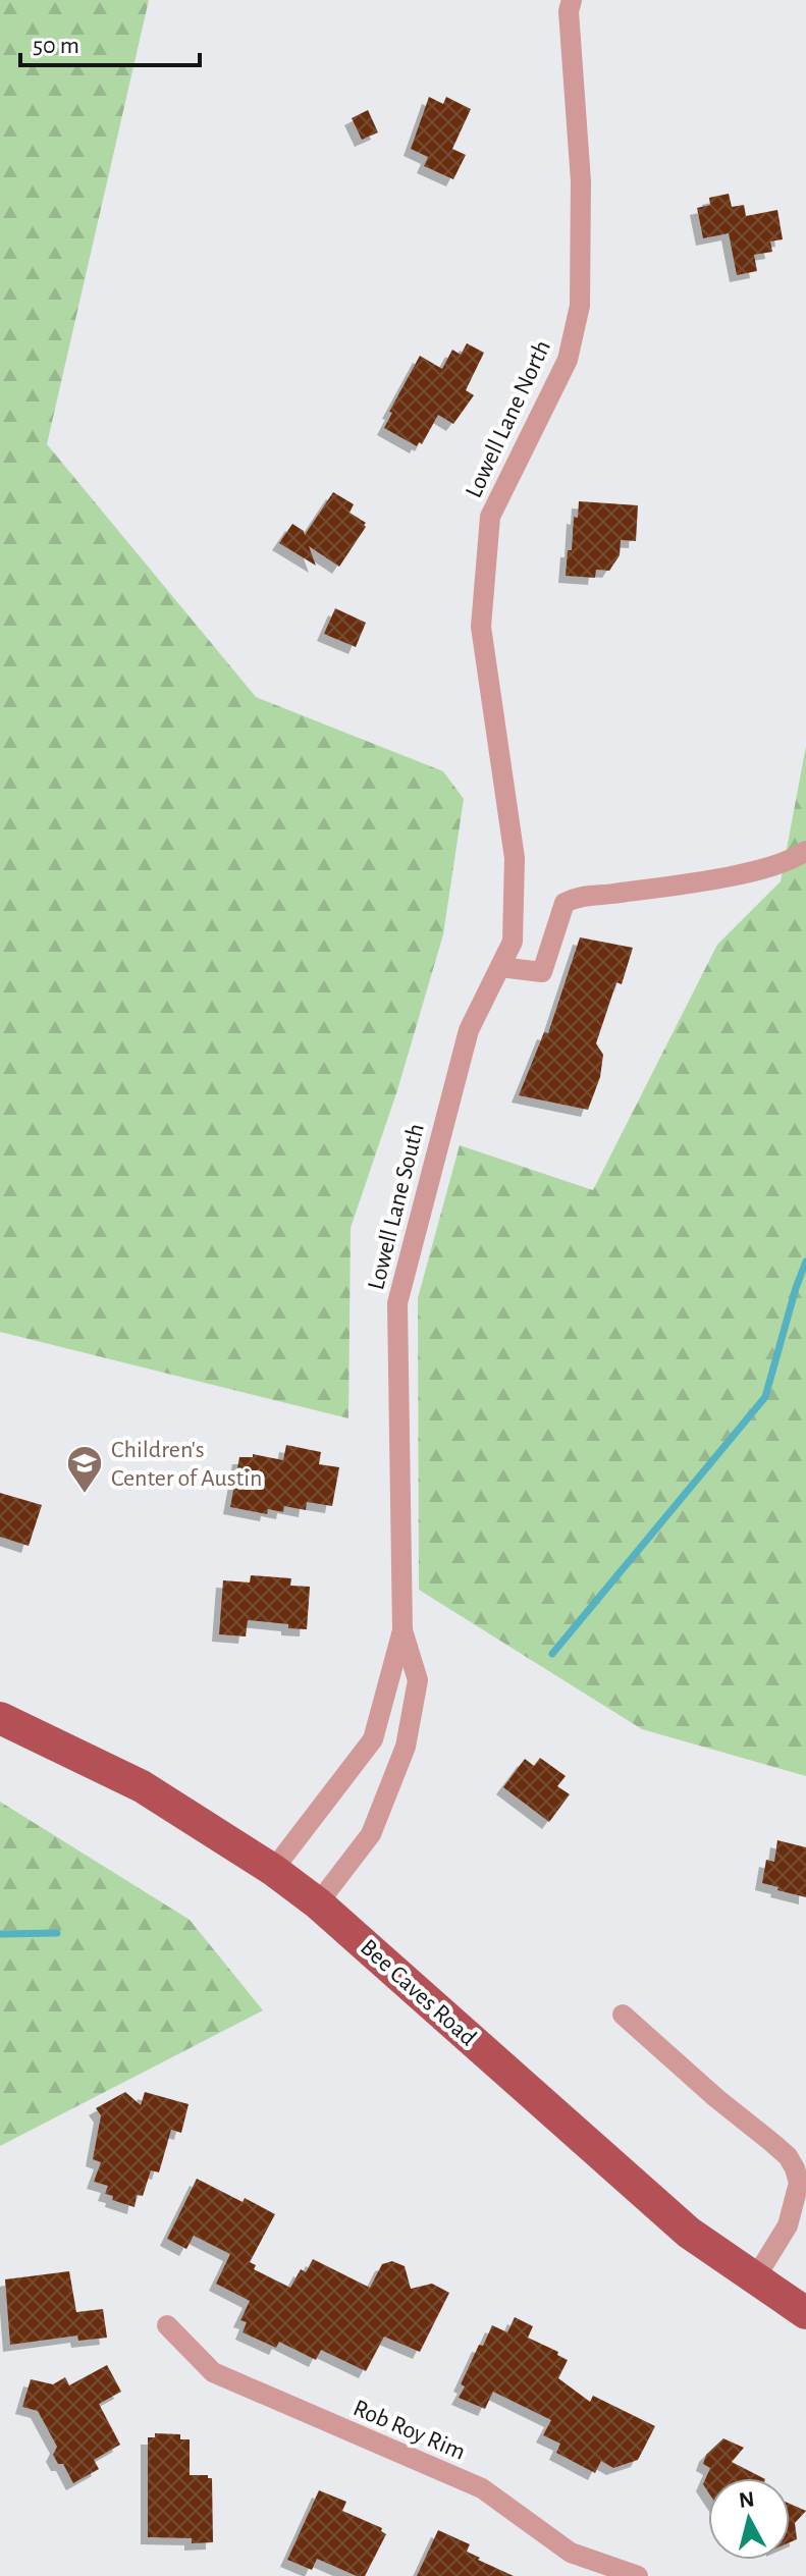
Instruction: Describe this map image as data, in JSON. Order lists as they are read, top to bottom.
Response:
{
  "streets": {
    "main road": ["Bee Caves Road"],
    "street": ["Lowell Lane North", "Lowell Lane South", "Rob Roy Rim"]
  },
  "crossings": [
    ["Lowell Lane North", "Lowell Lane South"],
    ["Lowell Lane South", "Bee Caves Road"]
  ],
  "places": {
    "school or university": ["Children's Center of Austin"]
  },
  "scale_bar": "50 m",
  "north": "top"
}
